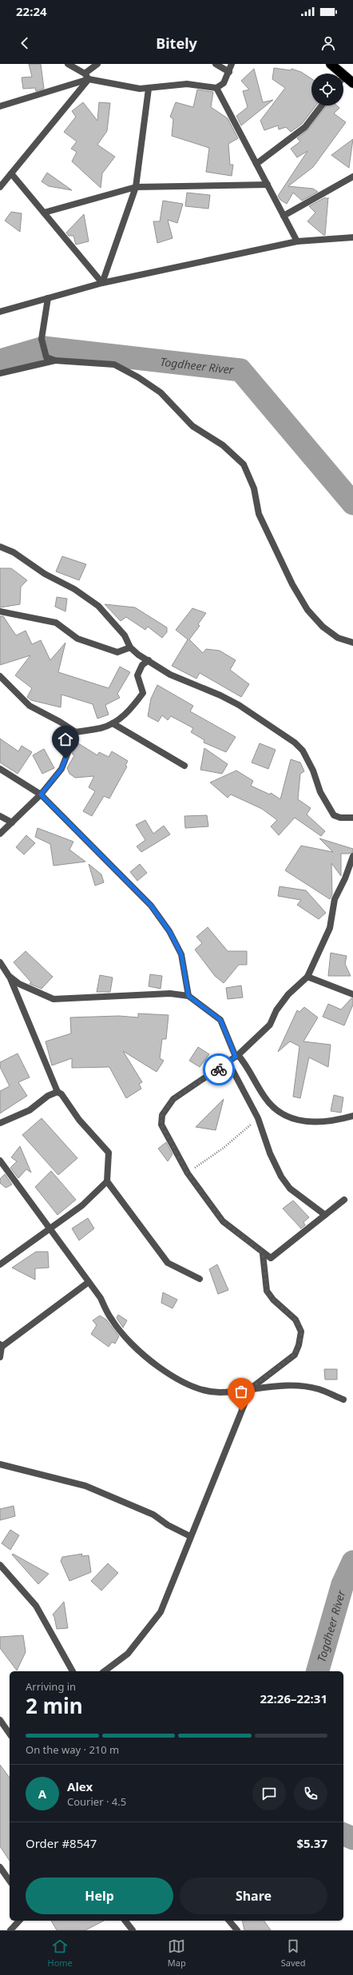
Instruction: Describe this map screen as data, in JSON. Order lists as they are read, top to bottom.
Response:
{
  "water": ["Togdheer River"],
  "page": {
    "status": "22:24",
    "header": "Bitely",
    "heading": ["2 min", "Arriving in", "22:26–22:31"],
    "panel": [
      "Alex",
      "Courier · 4.5",
      "Order #8547",
      "$5.37"
    ],
    "bar": "On the way · 210 m",
    "round": "A",
    "buttons": ["Help", "Share"],
    "tabs": ["Home", "Map", "Saved"]
  }
}
